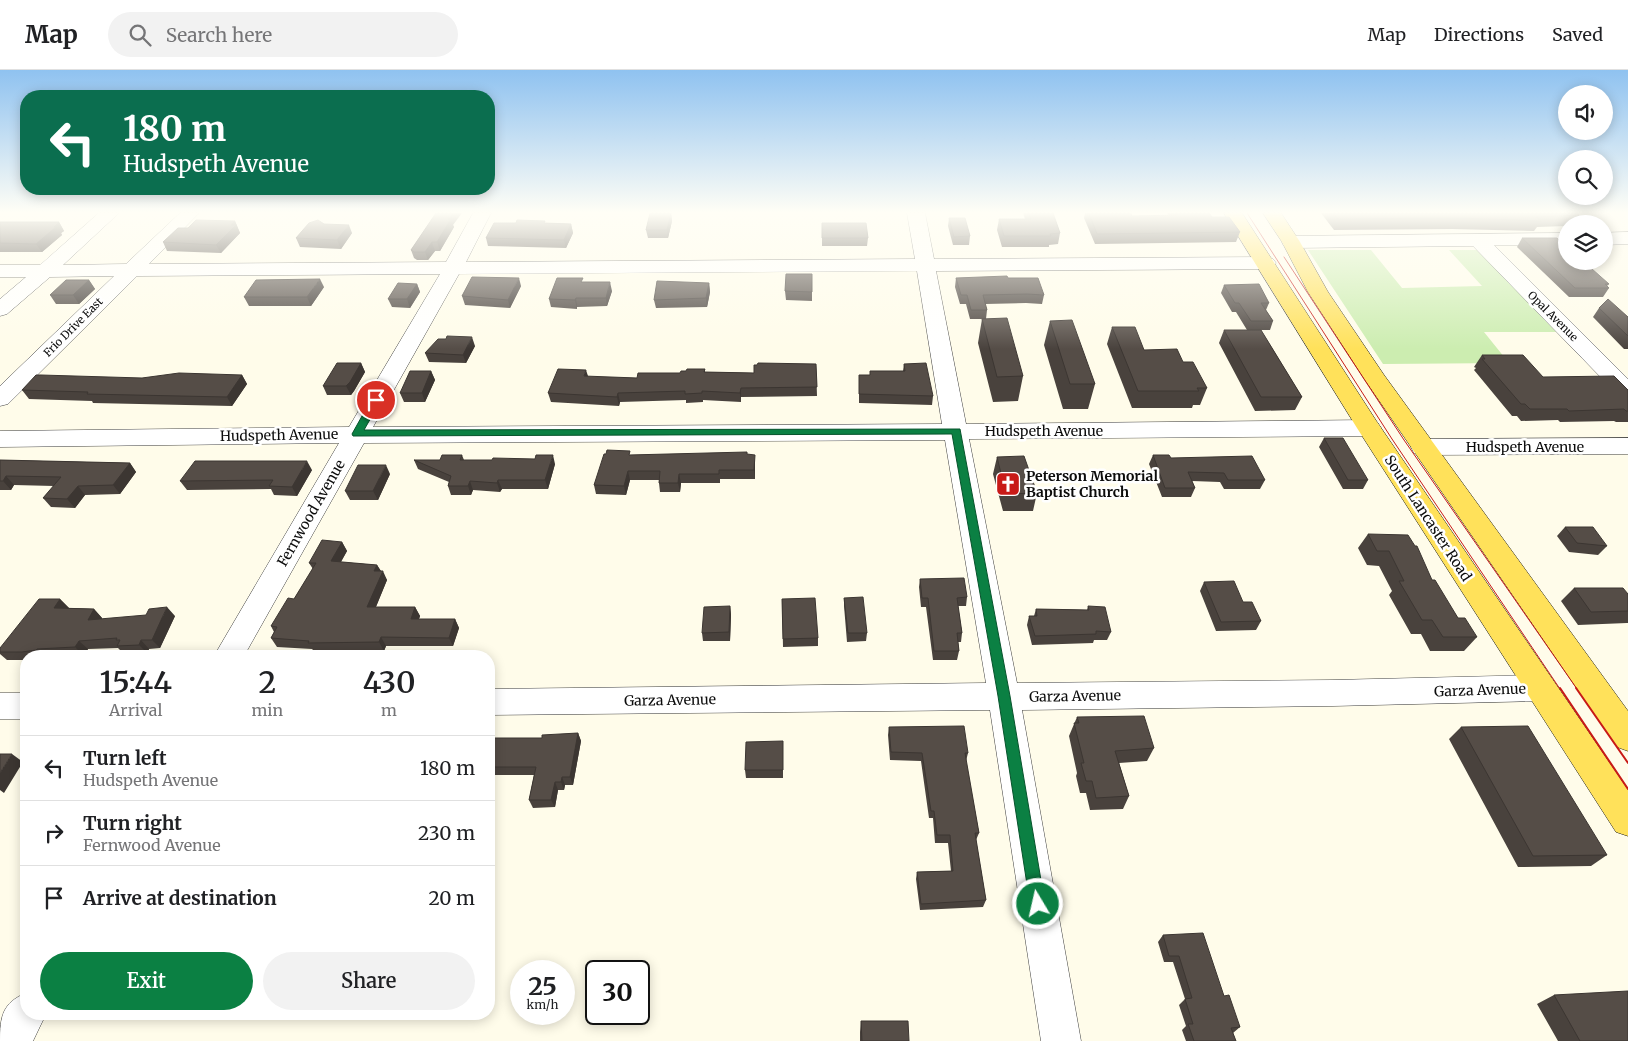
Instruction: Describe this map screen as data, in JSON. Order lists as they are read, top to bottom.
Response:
{
  "streets": {
    "main road": ["South Lancaster Road"],
    "street": [
      "Opal Avenue",
      "Frio Drive East",
      "Hudspeth Avenue",
      "Fernwood Avenue",
      "Garza Avenue"
    ]
  },
  "crossings": [
    ["Hudspeth Avenue", "Fernwood Avenue"],
    ["Hudspeth Avenue", "South Lancaster Road"],
    ["South Lancaster Road", "Garza Avenue"]
  ],
  "places": {
    "church": ["Peterson Memorial Baptist Church"]
  },
  "page": {
    "header": "Map",
    "search": "Search here",
    "nav": ["Map", "Directions", "Saved"],
    "turn": ["180 m", "Hudspeth Avenue"],
    "eta": [
      "15:44",
      "Arrival",
      "2",
      "min",
      "430",
      "m"
    ],
    "list": [
      {
        "name": "Turn left",
        "note": "Hudspeth Avenue",
        "value": "180 m"
      },
      {
        "name": "Turn right",
        "note": "Fernwood Avenue",
        "value": "230 m"
      },
      {
        "name": "Arrive at destination",
        "value": "20 m"
      }
    ],
    "buttons": ["Exit", "Share"],
    "speed": "25 km/h",
    "limit": "30"
  }
}
